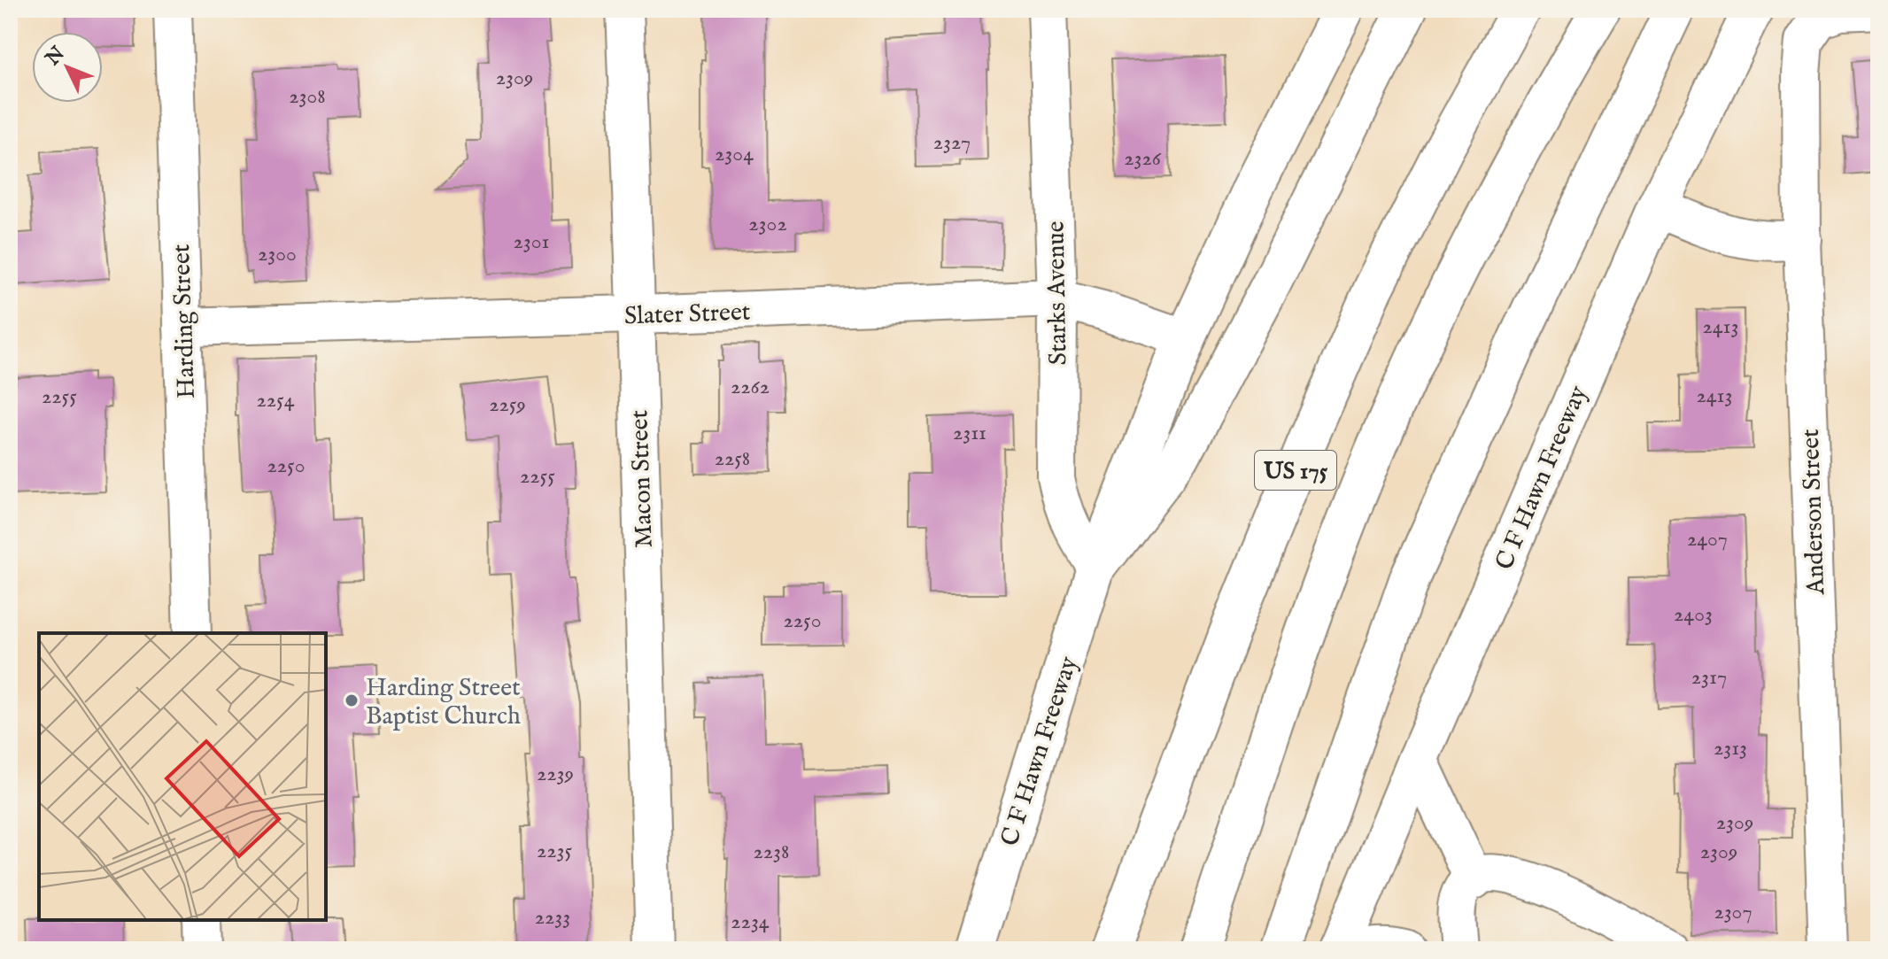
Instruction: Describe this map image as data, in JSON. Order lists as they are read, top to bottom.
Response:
{
  "streets": {
    "main road": ["US 175", "C F Hawn Freeway"],
    "street": [
      "Starks Avenue",
      "Slater Street",
      "Harding Street",
      "Macon Street",
      "Anderson Street"
    ]
  },
  "crossings": [
    ["Starks Avenue", "Slater Street"],
    ["Starks Avenue", "C F Hawn Freeway"],
    ["Slater Street", "Harding Street"],
    ["Slater Street", "C F Hawn Freeway"],
    ["Slater Street", "Macon Street"]
  ],
  "places": ["Harding Street Baptist Church"],
  "house_numbers": [
    "2309",
    "2308",
    "2327",
    "2304",
    "2326",
    "2302",
    "2301",
    "2300",
    "2413",
    "2262",
    "2413",
    "2255",
    "2254",
    "2259",
    "2311",
    "2258",
    "2250",
    "2255",
    "2407",
    "2403",
    "2250",
    "2317",
    "2313",
    "2239",
    "2309",
    "2235",
    "2238",
    "2309",
    "2307",
    "2233",
    "2234"
  ],
  "north": "top left"
}
